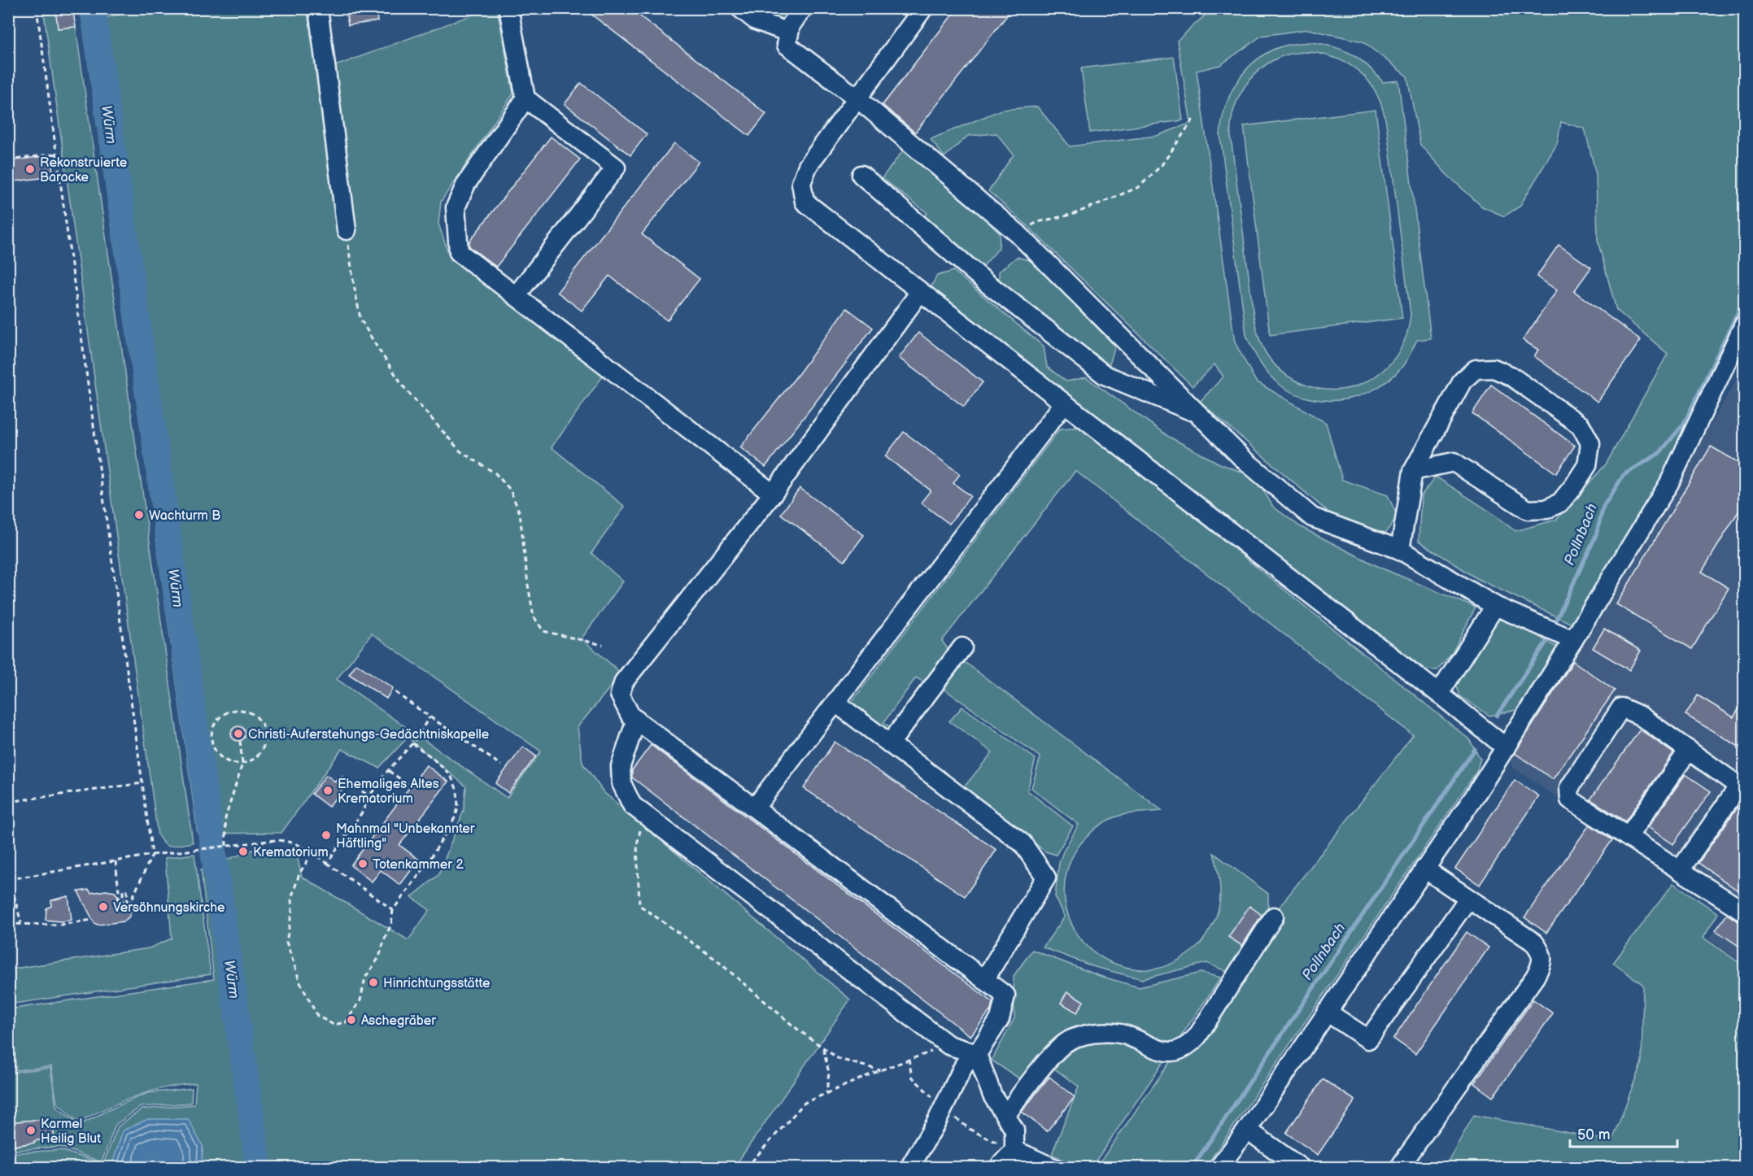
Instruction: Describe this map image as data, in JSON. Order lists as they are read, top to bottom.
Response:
{
  "water": ["Würm", "Pollnbach"],
  "places": [
    "Rekonstruierte Baracke",
    "Wachturm B",
    "Christi-Auferstehungs-Gedächtniskapelle",
    "Ehemaliges Altes Krematorium",
    "Mahnmal \"Unbekannter Häftling\"",
    "Krematorium",
    "Totenkammer 2",
    "Versöhnungskirche",
    "Hinrichtungsstätte",
    "Aschegräber",
    "Karmel Heilig Blut"
  ],
  "scale_bar": "50 m"
}
